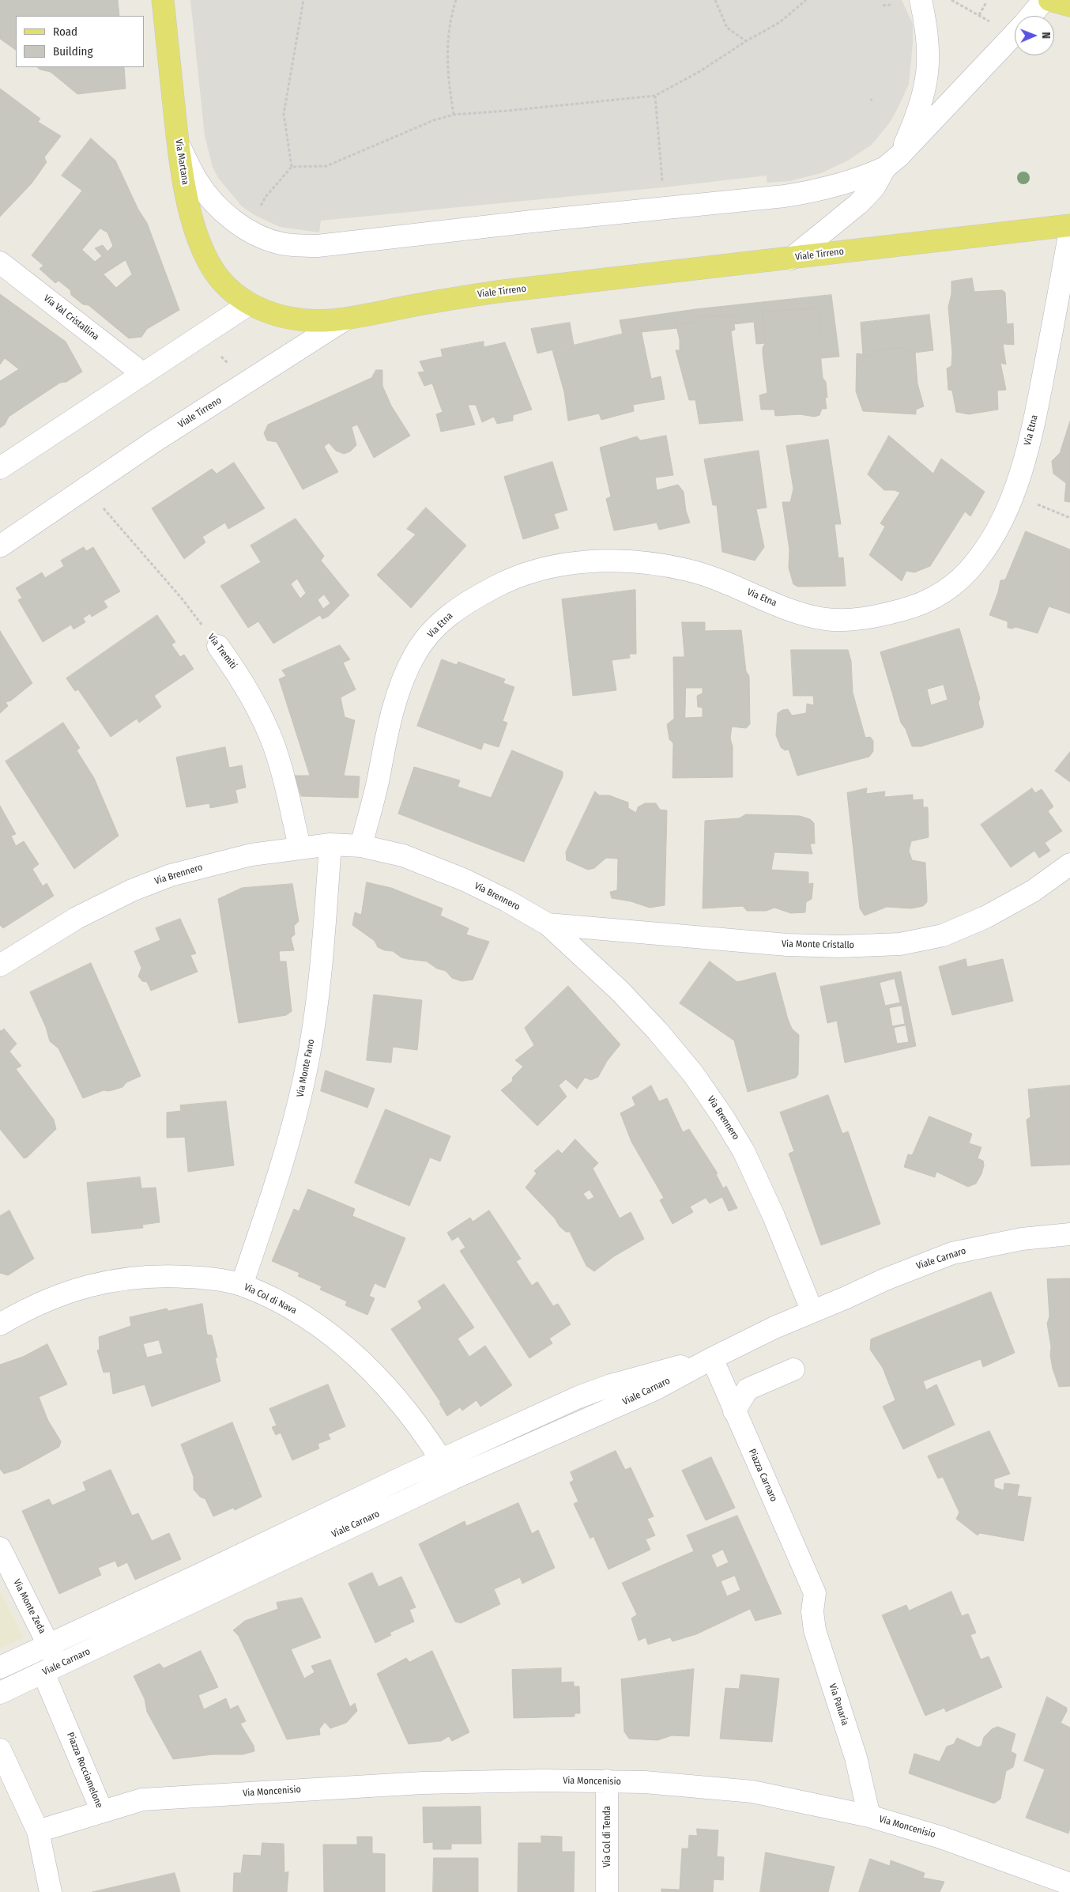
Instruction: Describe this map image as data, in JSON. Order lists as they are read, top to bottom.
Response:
{
  "streets": {
    "main road": ["Via Martana", "Viale Tirreno"],
    "street": [
      "Via Val Cristallina",
      "Via Etna",
      "Via Tremiti",
      "Via Brennero",
      "Via Monte Cristallo",
      "Via Monte Fano",
      "Viale Carnaro",
      "Via Col di Nava",
      "Piazza Carnaro",
      "Via Monte Zeda",
      "Via Panaria",
      "Piazza Rocciamelone",
      "Via Moncenisio",
      "Via Col di Tenda"
    ]
  },
  "crossings": [
    ["Via Martana", "Viale Tirreno"],
    ["Viale Tirreno", "Via Tremiti"],
    ["Via Etna", "Via Brennero"],
    ["Via Tremiti", "Via Brennero"],
    ["Via Brennero", "Via Monte Cristallo"],
    ["Via Brennero", "Via Monte Fano"],
    ["Via Brennero", "Viale Carnaro"],
    ["Via Monte Fano", "Via Col di Nava"],
    ["Viale Carnaro", "Via Col di Nava"],
    ["Viale Carnaro", "Piazza Carnaro"],
    ["Viale Carnaro", "Via Monte Zeda"],
    ["Viale Carnaro", "Piazza Rocciamelone"],
    ["Piazza Carnaro", "Via Panaria"],
    ["Via Monte Zeda", "Piazza Rocciamelone"],
    ["Via Panaria", "Via Moncenisio"],
    ["Piazza Rocciamelone", "Via Moncenisio"],
    ["Via Moncenisio", "Via Col di Tenda"]
  ],
  "legend": ["Road", "Building"],
  "north": "right"
}
